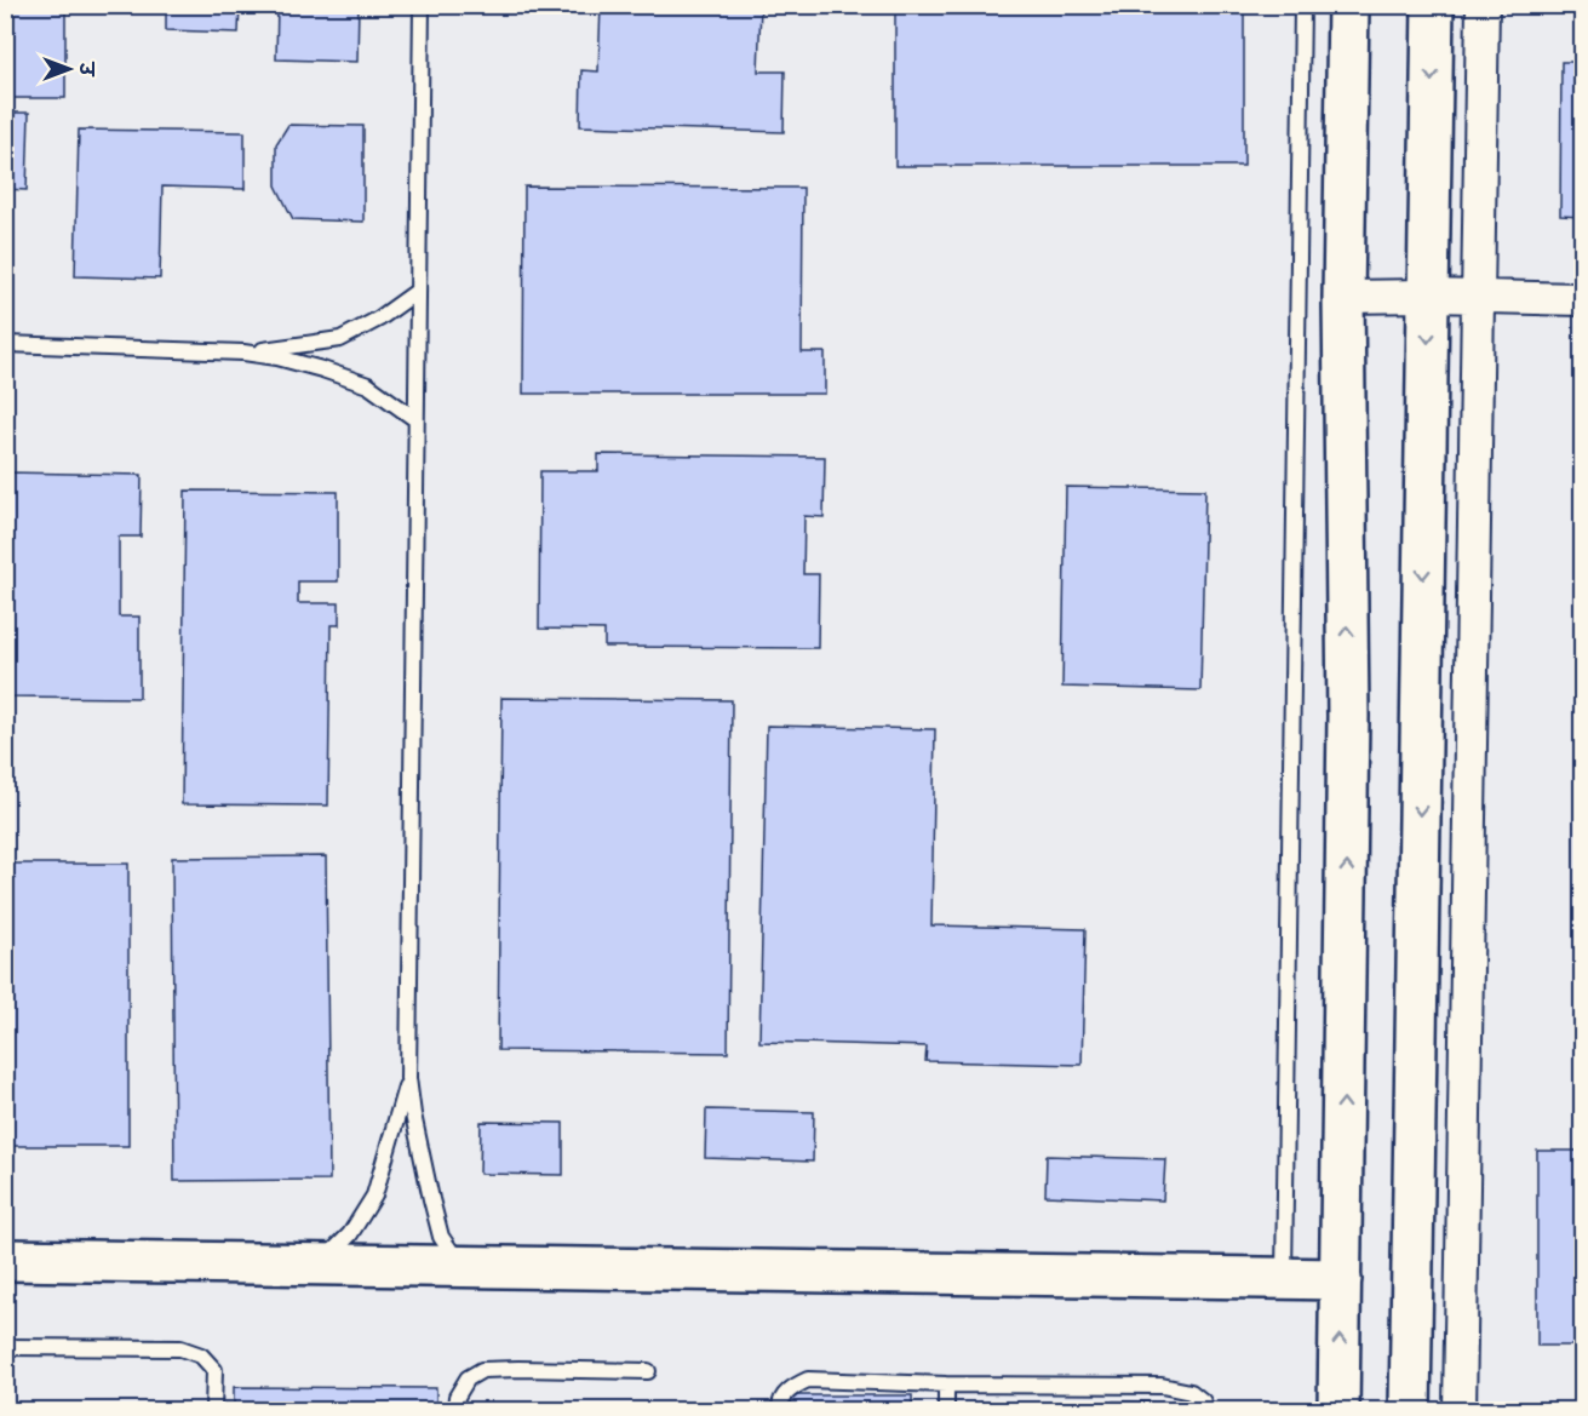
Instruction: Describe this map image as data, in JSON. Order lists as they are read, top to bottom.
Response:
{
  "north": "right"
}
